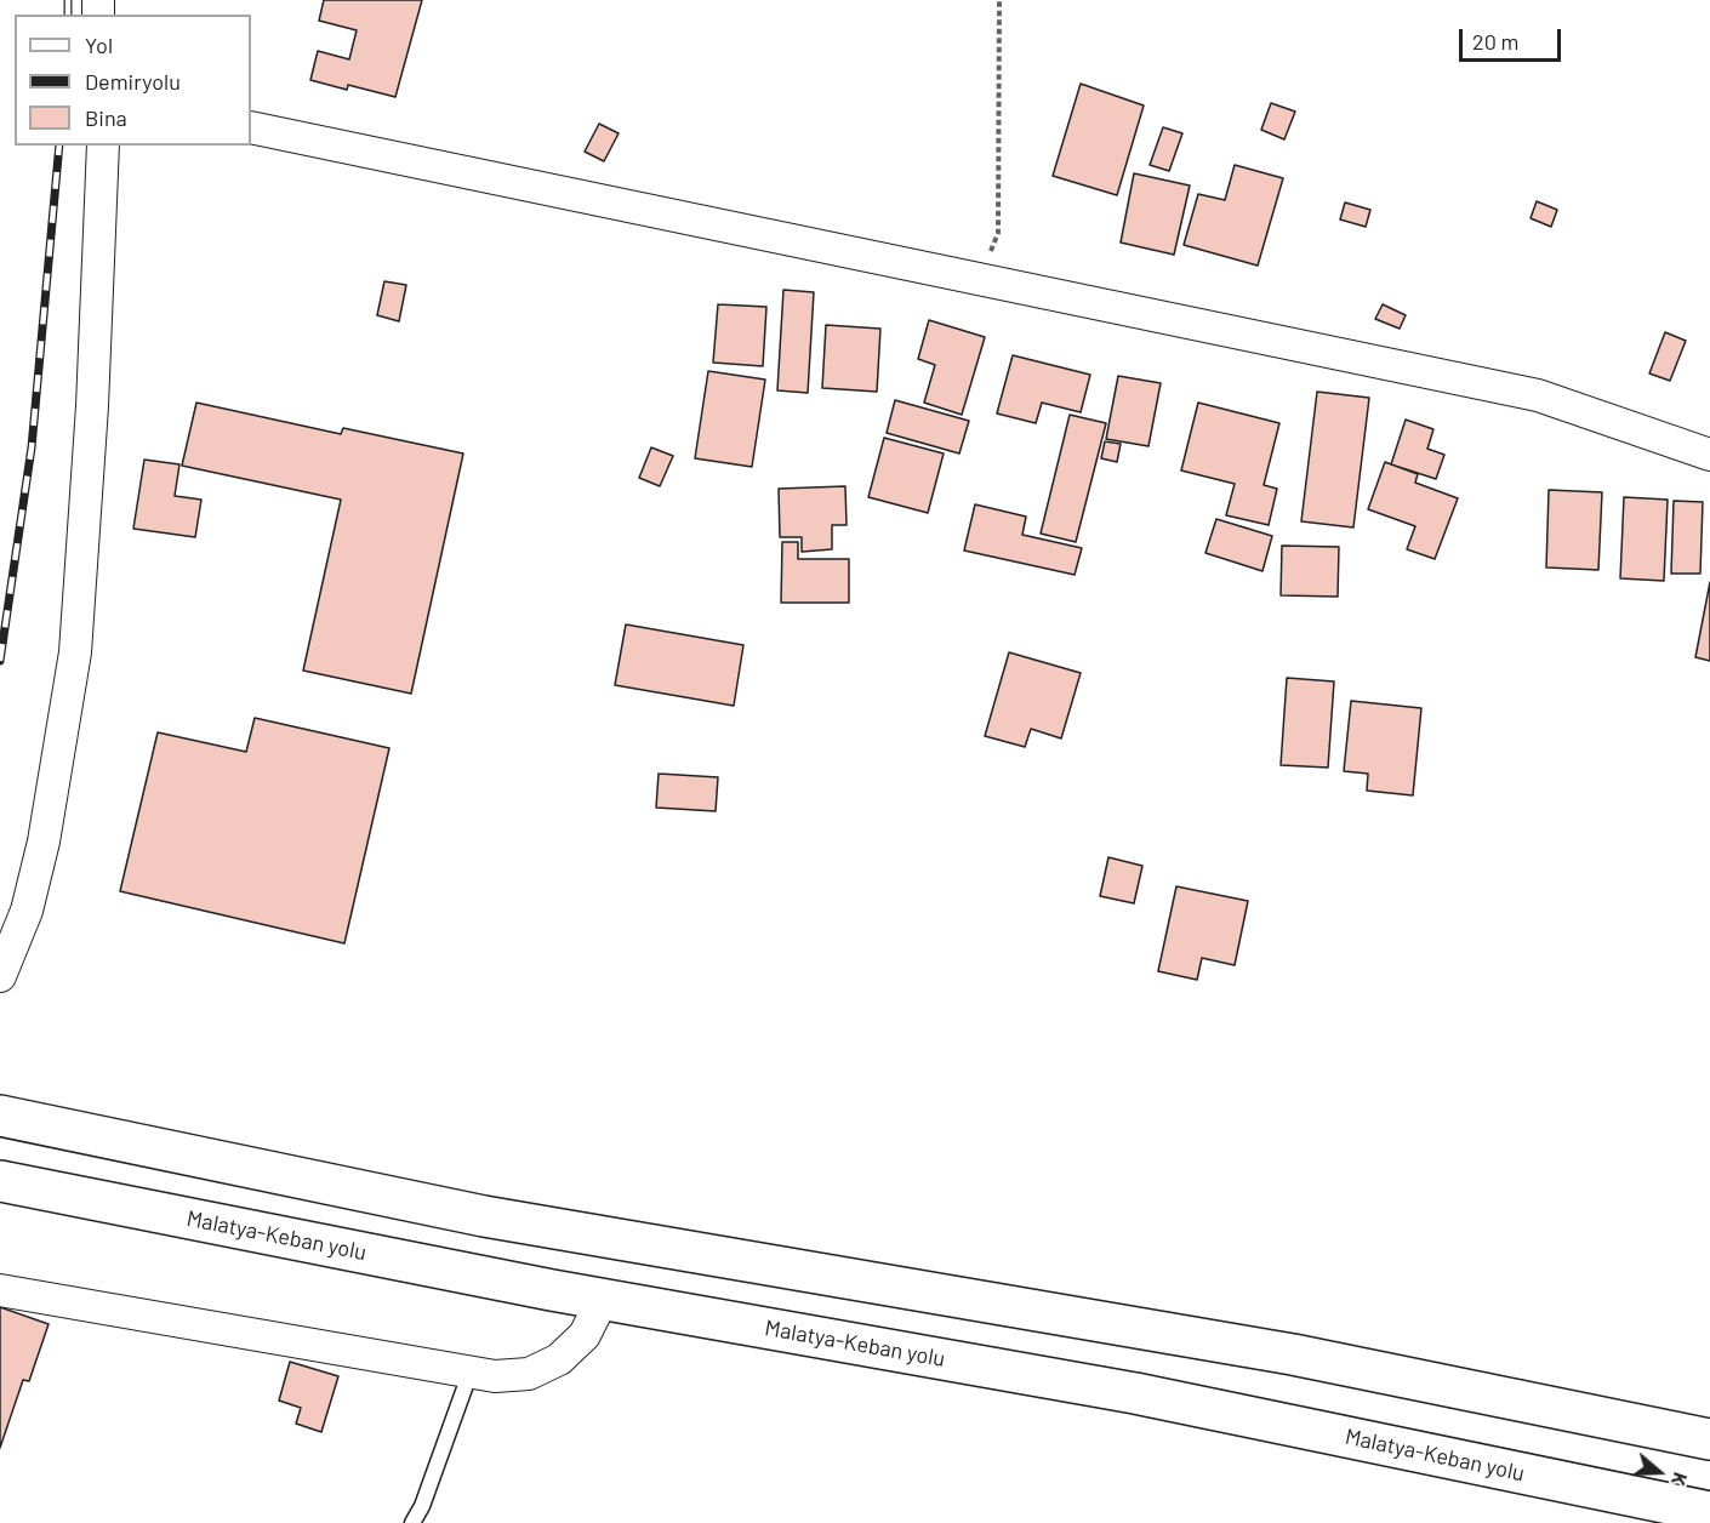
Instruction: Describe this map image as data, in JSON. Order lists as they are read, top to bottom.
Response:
{
  "streets": {
    "highway": ["Malatya-Keban yolu"]
  },
  "legend": ["Yol", "Demiryolu", "Bina"],
  "scale_bar": "20 m",
  "north": "right"
}
